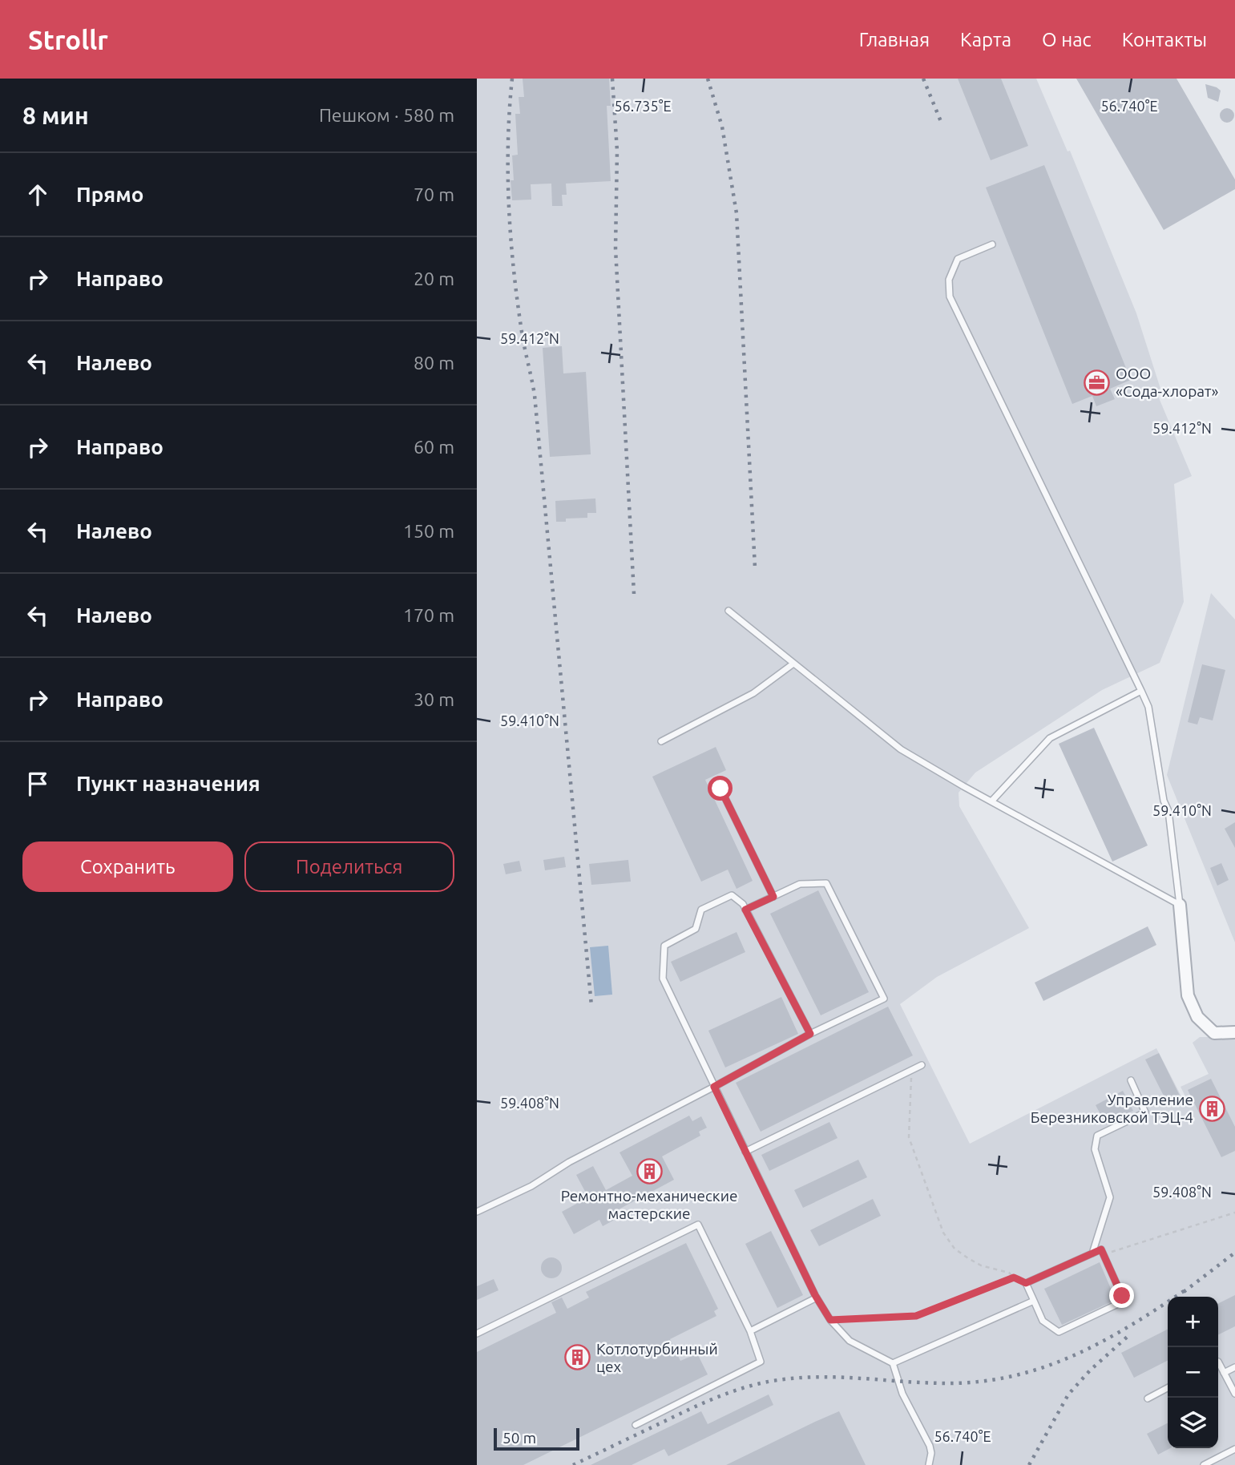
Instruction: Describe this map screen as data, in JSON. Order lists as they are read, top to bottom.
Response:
{
  "places": {
    "office": ["ООО «Сода-хлорат»"],
    "building": ["Управление Березниковской ТЭЦ-4", "Ремонтно-механические мастерские", "Котлотурбинный цех"]
  },
  "scale_bar": "50 m",
  "page": {
    "header": "Strollr",
    "nav": [
      "Главная",
      "Карта",
      "О нас",
      "Контакты"
    ],
    "heading": ["8 мин", "Пешком · 580 m"],
    "list": [
      ["Прямо", "70 m"],
      ["Направо", "20 m"],
      ["Налево", "80 m"],
      ["Направо", "60 m"],
      ["Налево", "150 m"],
      ["Налево", "170 m"],
      ["Направо", "30 m"],
      "Пункт назначения"
    ],
    "buttons": ["Сохранить", "Поделиться"],
    "map_buttons": ["+", "−"],
    "scale": "50 m"
  },
  "coordinates": [
    "56.735°E",
    "56.740°E",
    "59.412°N",
    "59.410°N",
    "59.408°N"
  ]
}
